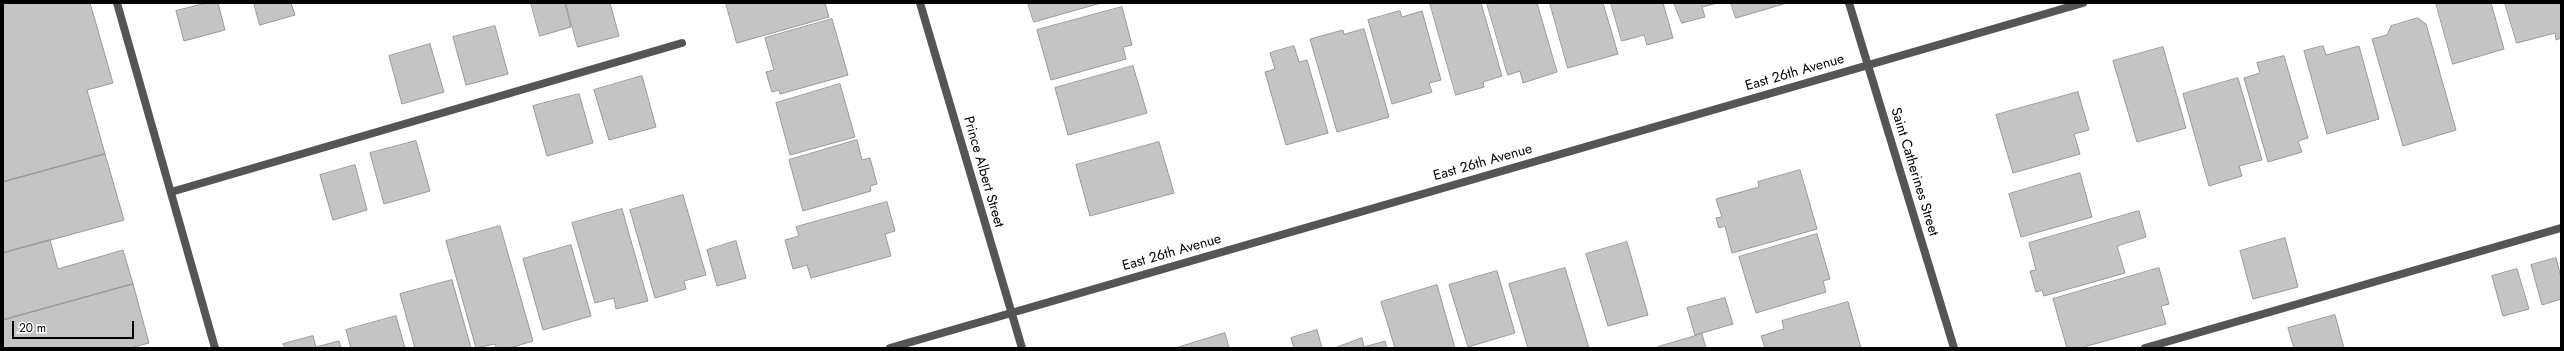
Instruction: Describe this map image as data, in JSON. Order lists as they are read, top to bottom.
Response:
{
  "streets": {
    "street": ["East 26th Avenue", "Prince Albert Street", "Saint Catherines Street"]
  },
  "crossings": [
    ["East 26th Avenue", "Prince Albert Street"],
    ["East 26th Avenue", "Saint Catherines Street"]
  ],
  "scale_bar": "20 m"
}
